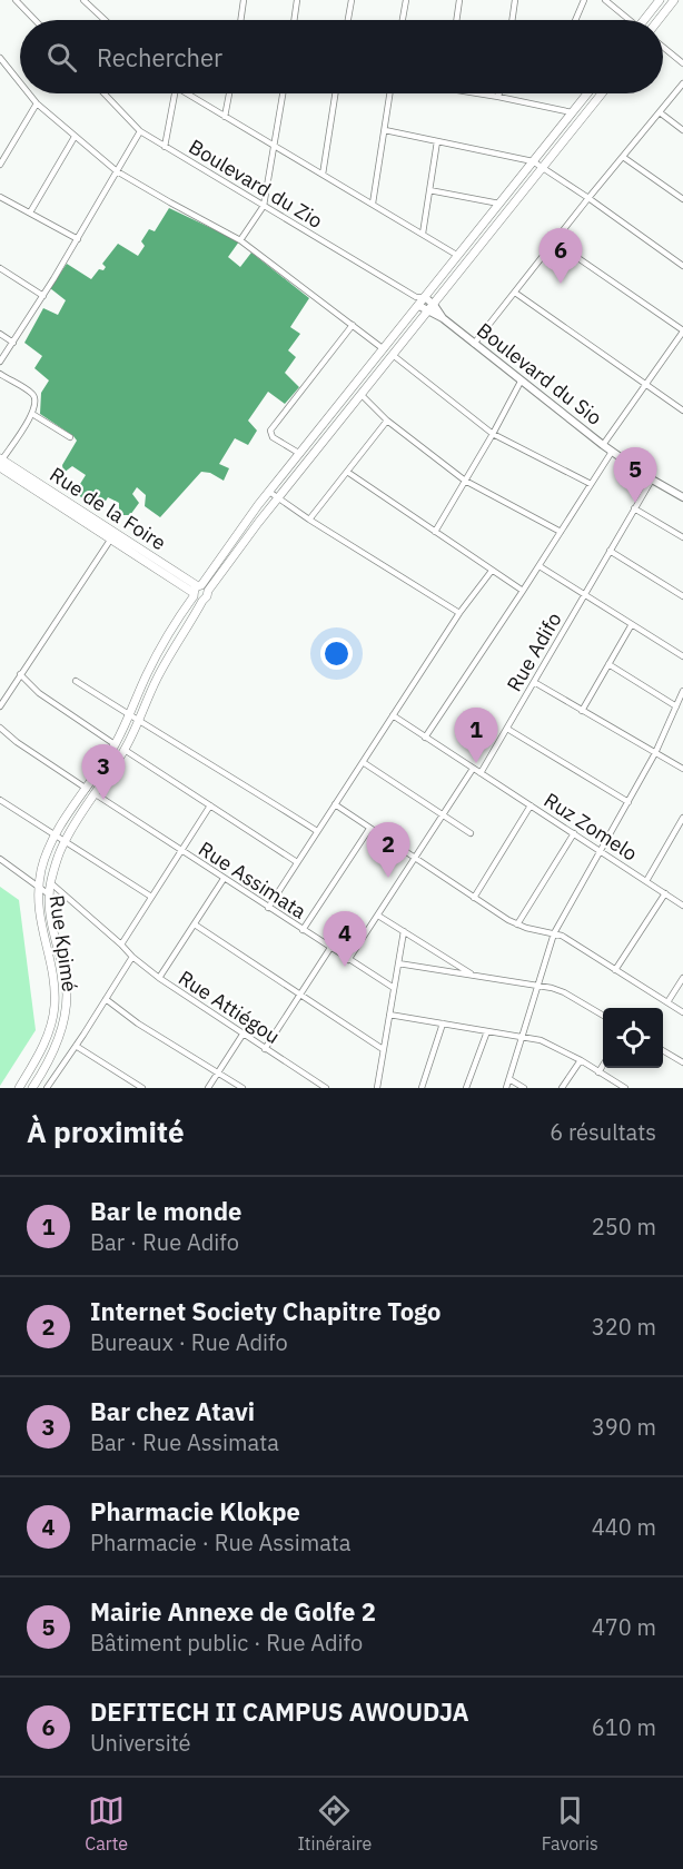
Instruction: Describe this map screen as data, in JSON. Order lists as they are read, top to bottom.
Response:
{
  "streets": {
    "main road": ["Rue de la Foire", "Rue Kpimé"],
    "street": [
      "Boulevard du Zio",
      "Boulevard du Sio",
      "Rue Adifo",
      "Ruz Zomelo",
      "Rue Assimata",
      "Rue Attiégou"
    ]
  },
  "crossings": [
    ["Boulevard du Zio", "Boulevard du Sio"],
    ["Boulevard du Sio", "Rue Adifo"],
    ["Rue de la Foire", "Rue Kpimé"],
    ["Rue Adifo", "Ruz Zomelo"],
    ["Rue Assimata", "Rue Kpimé"],
    ["Rue Kpimé", "Rue Attiégou"]
  ],
  "page": {
    "search": "Rechercher",
    "pins": [
      "6",
      "5",
      "1",
      "3",
      "2",
      "4"
    ],
    "heading": ["À proximité", "6 résultats"],
    "list": [
      {
        "mark": "1",
        "name": "Bar le monde",
        "note": "Bar · Rue Adifo",
        "value": "250 m"
      },
      {
        "mark": "2",
        "name": "Internet Society Chapitre Togo",
        "note": "Bureaux · Rue Adifo",
        "value": "320 m"
      },
      {
        "mark": "3",
        "name": "Bar chez Atavi",
        "note": "Bar · Rue Assimata",
        "value": "390 m"
      },
      {
        "mark": "4",
        "name": "Pharmacie Klokpe",
        "note": "Pharmacie · Rue Assimata",
        "value": "440 m"
      },
      {
        "mark": "5",
        "name": "Mairie Annexe de Golfe 2",
        "note": "Bâtiment public · Rue Adifo",
        "value": "470 m"
      },
      {
        "mark": "6",
        "name": "DEFITECH II CAMPUS AWOUDJA",
        "note": "Université",
        "value": "610 m"
      }
    ],
    "nav": ["Carte", "Itinéraire", "Favoris"]
  }
}
